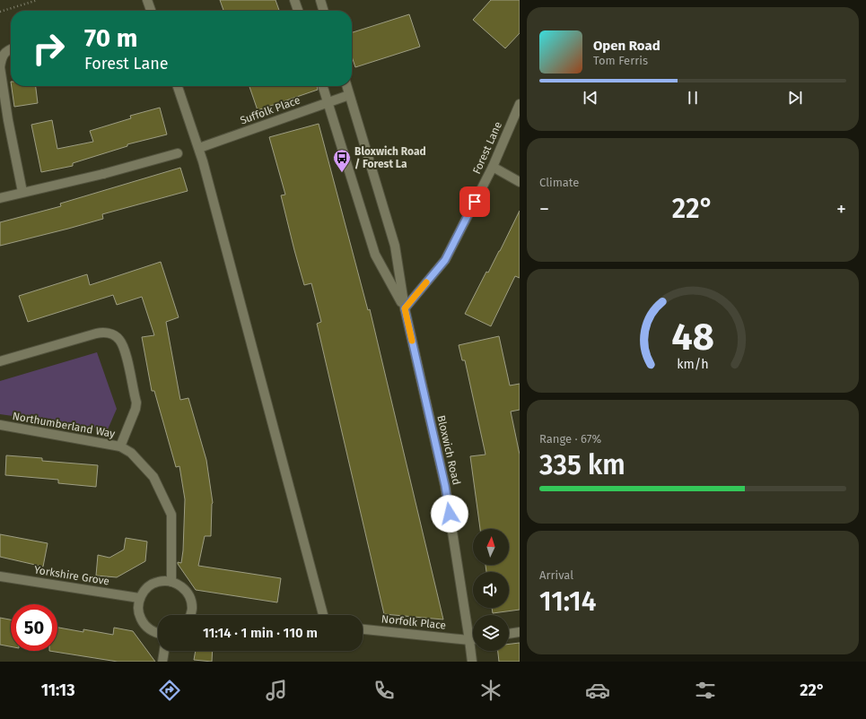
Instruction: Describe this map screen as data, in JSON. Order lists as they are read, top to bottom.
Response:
{
  "streets": {
    "street": [
      "Suffolk Place",
      "Forest Lane",
      "Northumberland Way",
      "Bloxwich Road",
      "Yorkshire Grove",
      "Norfolk Place"
    ]
  },
  "crossings": [
    ["Forest Lane", "Bloxwich Road"],
    ["Bloxwich Road", "Norfolk Place"]
  ],
  "places": {
    "bus stop": ["Bloxwich Road / Forest La"]
  },
  "north": "top",
  "page": {
    "turn": ["70 m", "Forest Lane"],
    "song": ["Open Road", "Tom Ferris"],
    "tile": [
      "Climate",
      ["Range · 67%", "335 km"],
      ["Arrival", "11:14"]
    ],
    "heat": ["−", "22°", "+"],
    "limit": "50",
    "trip": "11:14 · 1 min · 110 m",
    "tabs": ["11:13", "22°"],
    "gauge": ["48", "km/h"]
  }
}
